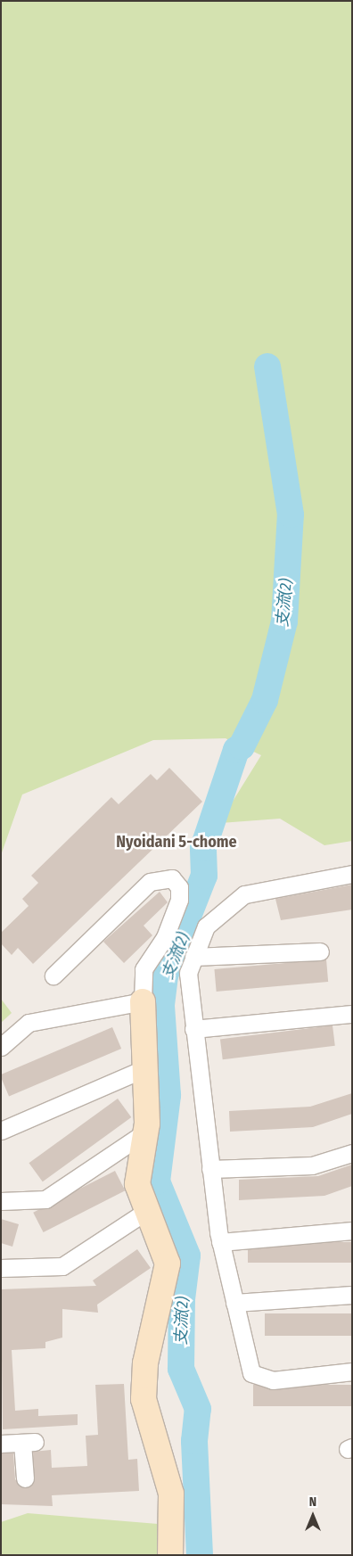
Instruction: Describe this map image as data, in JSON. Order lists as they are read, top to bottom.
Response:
{
  "districts": ["Nyoidani 5-chome"],
  "water": ["支流(2)"],
  "north": "top"
}
